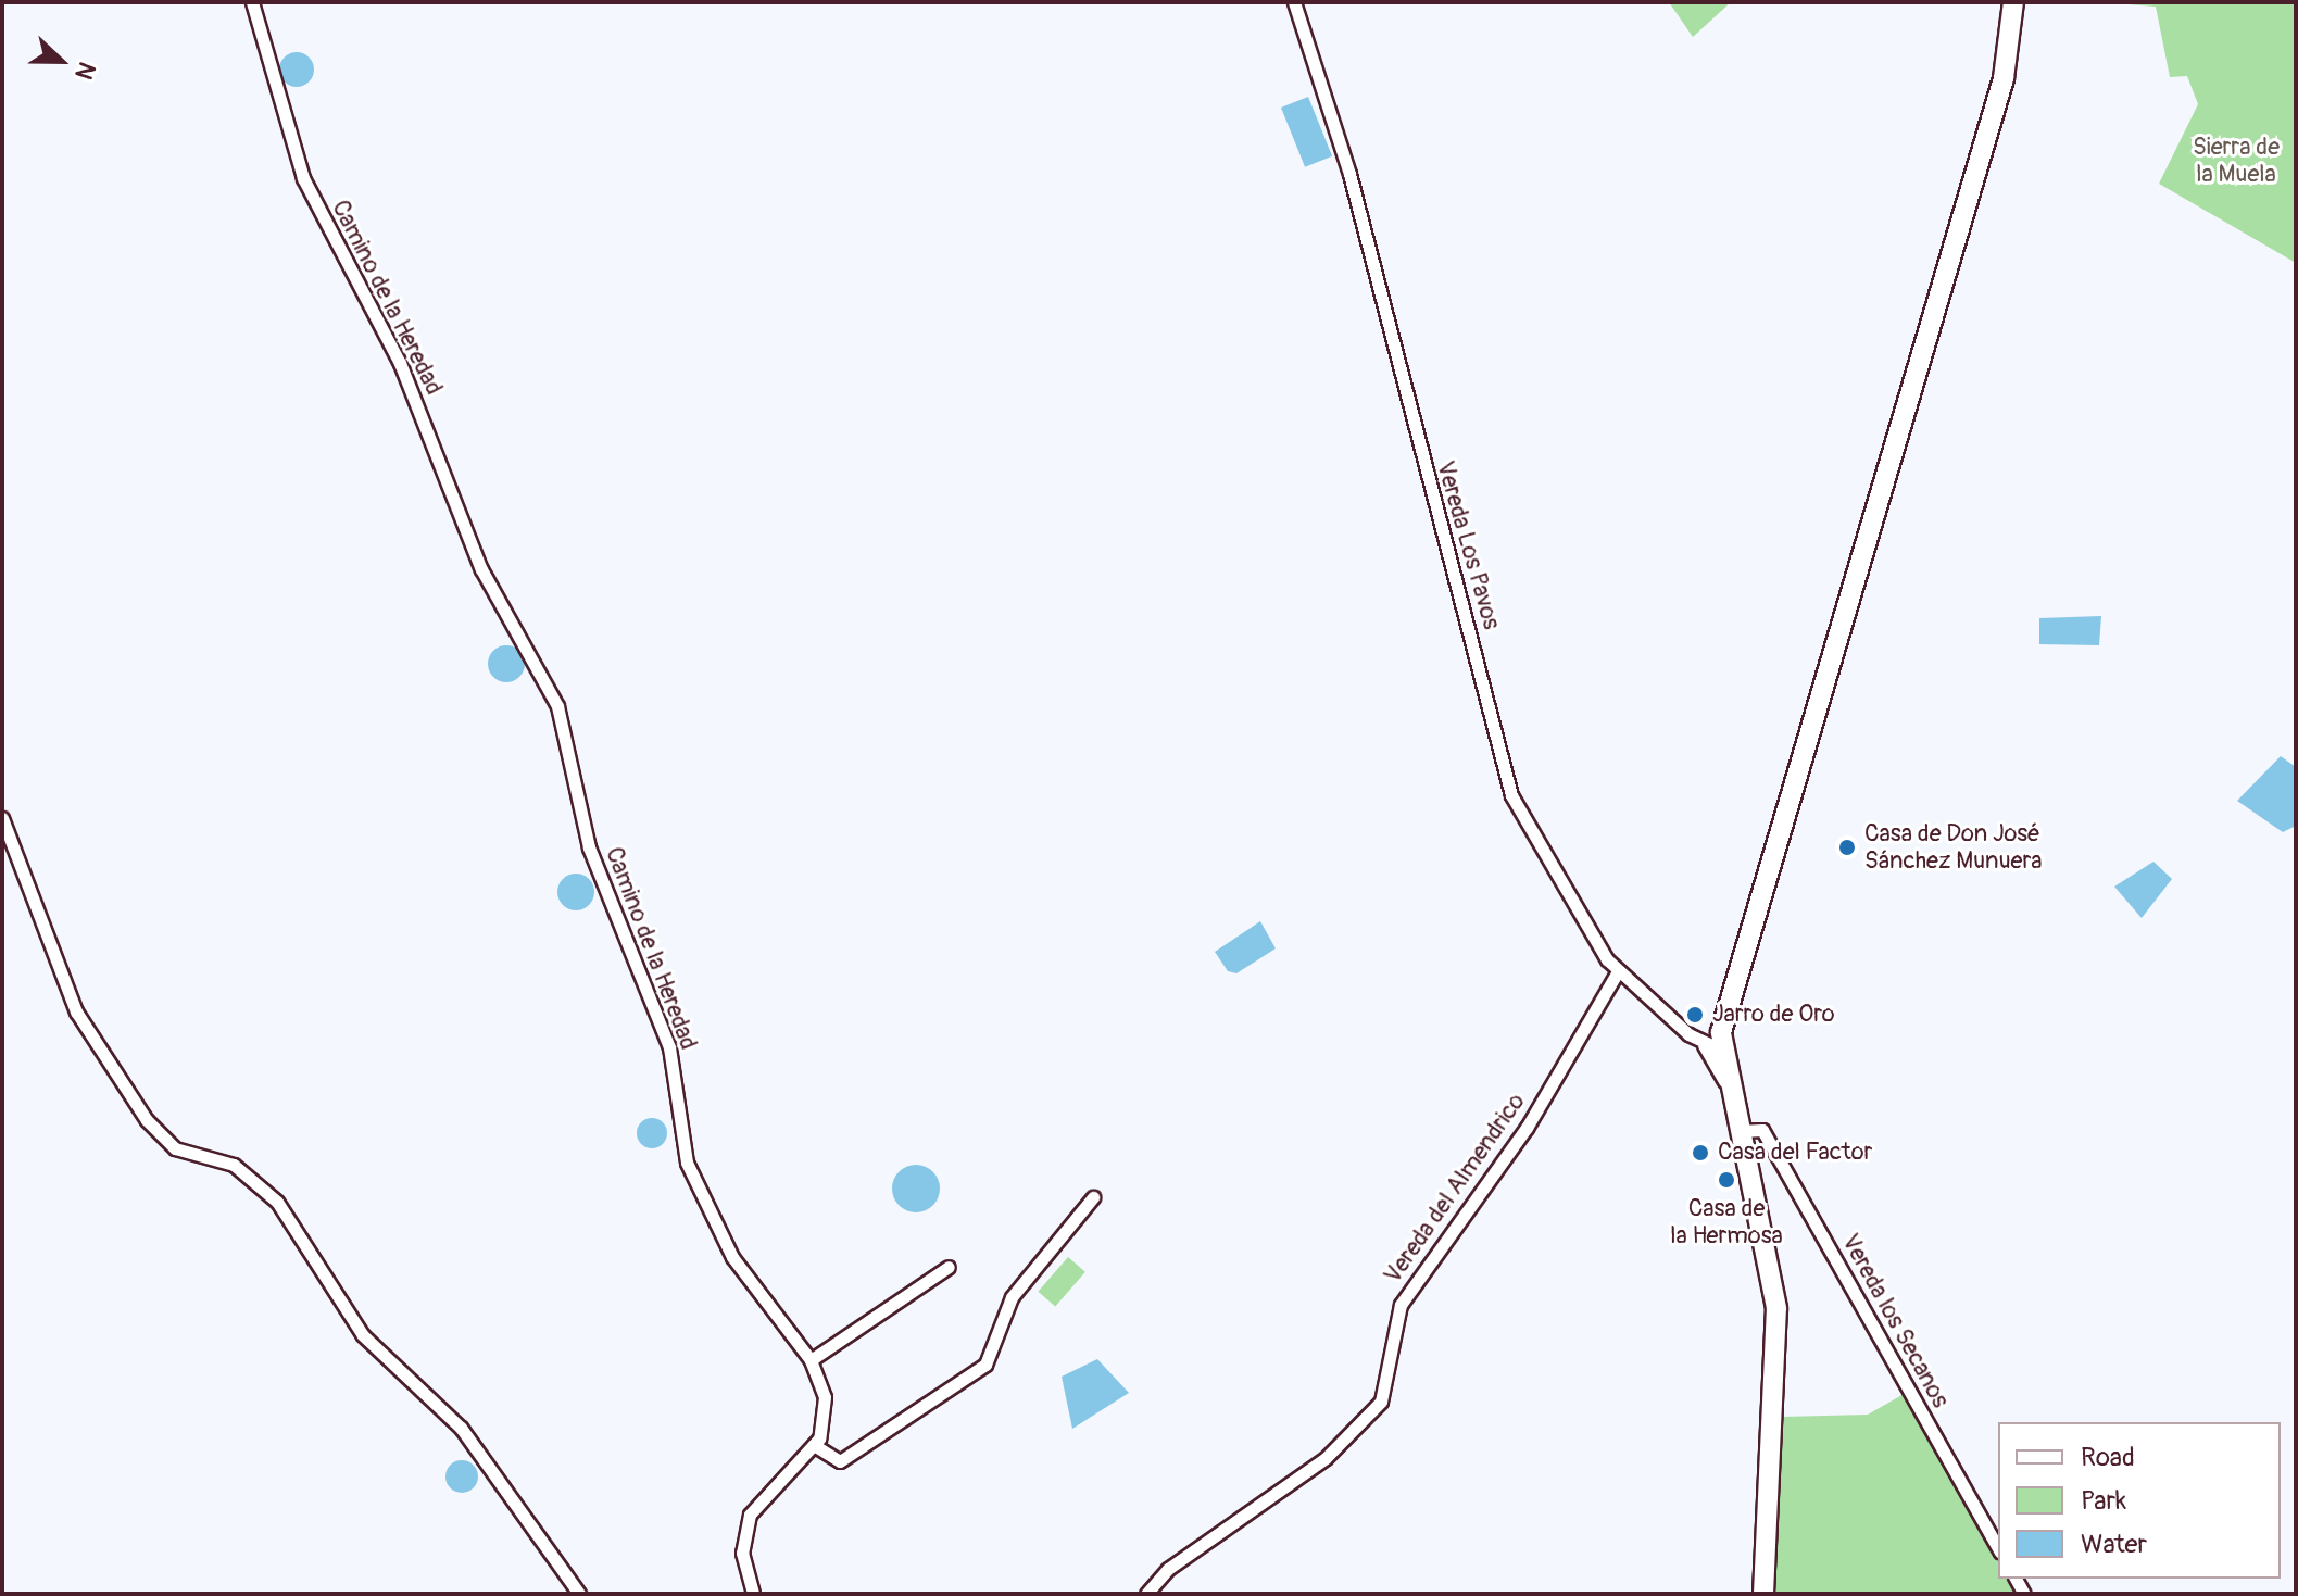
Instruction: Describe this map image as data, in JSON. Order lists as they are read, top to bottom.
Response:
{
  "streets": {
    "street": [
      "Camino de la Heredad",
      "Vereda Los Pavos",
      "Vereda del Almendrico",
      "Vereda los Secanos"
    ]
  },
  "crossings": [
    ["Vereda Los Pavos", "Vereda del Almendrico"]
  ],
  "parks": ["Sierra de la Muela"],
  "places": [
    "Casa de Don José Sánchez Munuera",
    "Jarro de Oro",
    "Casa del Factor",
    "Casa de la Hermosa"
  ],
  "legend": ["Road", "Park", "Water"],
  "north": "right"
}
